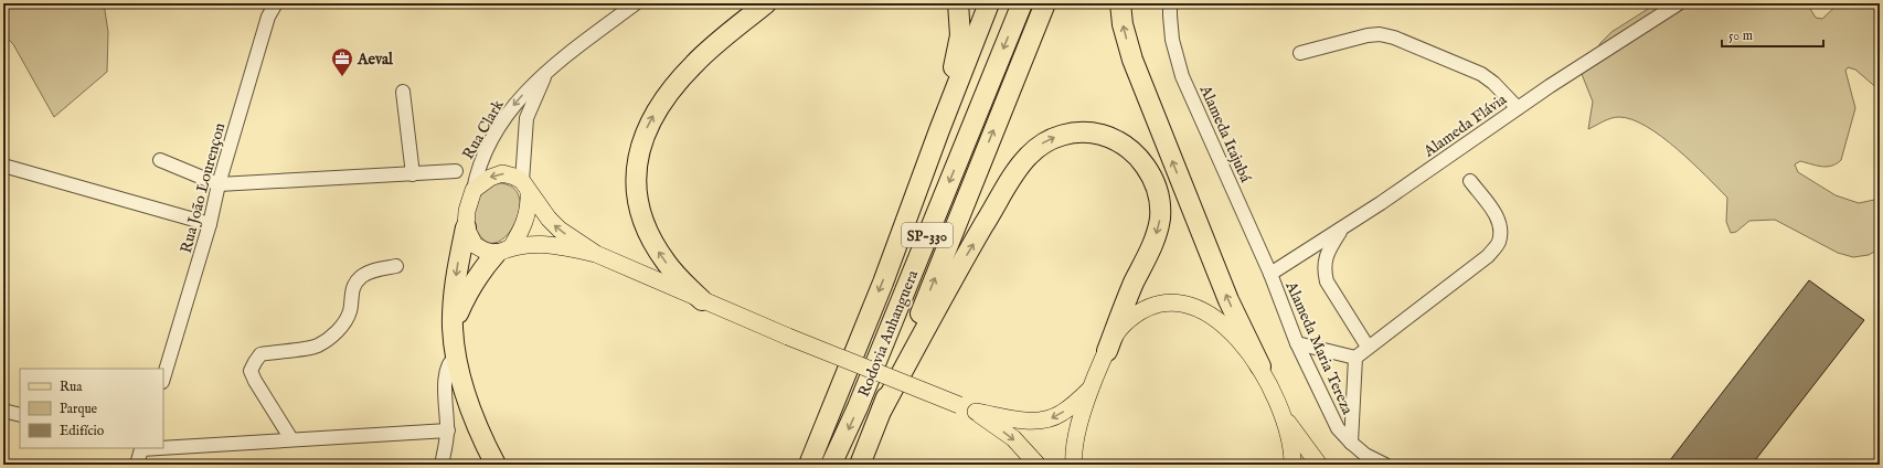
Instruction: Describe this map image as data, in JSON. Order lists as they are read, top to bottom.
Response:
{
  "streets": {
    "highway": ["SP-330", "Rodovia Anhanguera"],
    "street": [
      "Alameda Flávia",
      "Rua Clark",
      "Alameda Itajubá",
      "Rua João Lourençon",
      "Alameda Maria Tereza"
    ]
  },
  "crossings": [
    ["Alameda Flávia", "Alameda Itajubá"],
    ["Alameda Flávia", "Alameda Maria Tereza"],
    ["Alameda Itajubá", "Alameda Maria Tereza"]
  ],
  "places": {
    "office": ["Aeval"]
  },
  "legend": ["Rua", "Parque", "Edifício"],
  "scale_bar": "50 m"
}
